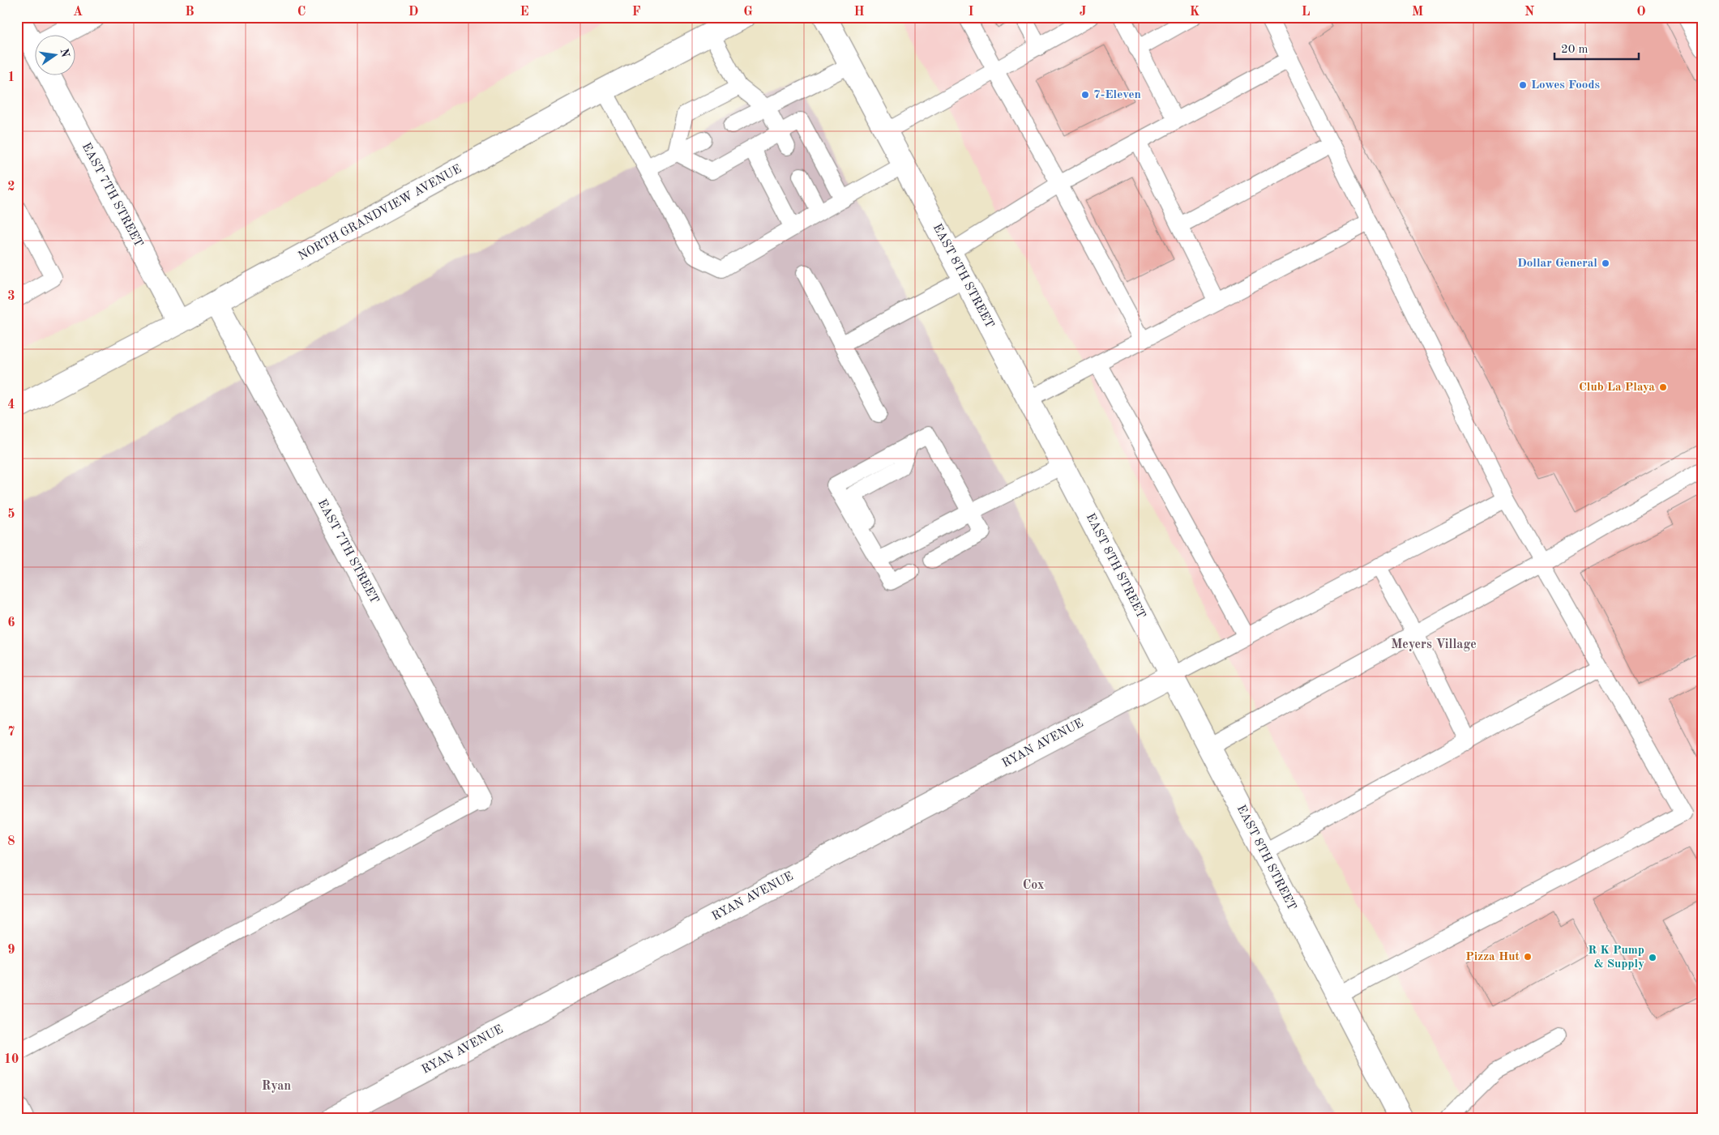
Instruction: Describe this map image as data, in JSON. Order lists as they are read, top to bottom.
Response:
{
  "streets": {
    "main road": [
      "EAST 7TH STREET",
      "NORTH GRANDVIEW AVENUE",
      "EAST 8TH STREET",
      "RYAN AVENUE"
    ]
  },
  "crossings": [
    ["EAST 7TH STREET", "NORTH GRANDVIEW AVENUE"],
    ["EAST 8TH STREET", "RYAN AVENUE"]
  ],
  "districts": ["Meyers Village", "Cox", "Ryan"],
  "places": [
    "Lowes Foods",
    "7-Eleven",
    "Dollar General",
    "Club La Playa",
    "Pizza Hut",
    "R K Pump & Supply"
  ],
  "scale_bar": "20 m",
  "north": "right",
  "grid": {
    "columns": [
      "A",
      "B",
      "C",
      "D",
      "E",
      "F",
      "G",
      "H",
      "I",
      "J",
      "K",
      "L",
      "M",
      "N",
      "O"
    ],
    "rows": [
      "1",
      "2",
      "3",
      "4",
      "5",
      "6",
      "7",
      "8",
      "9",
      "10"
    ]
  }
}
